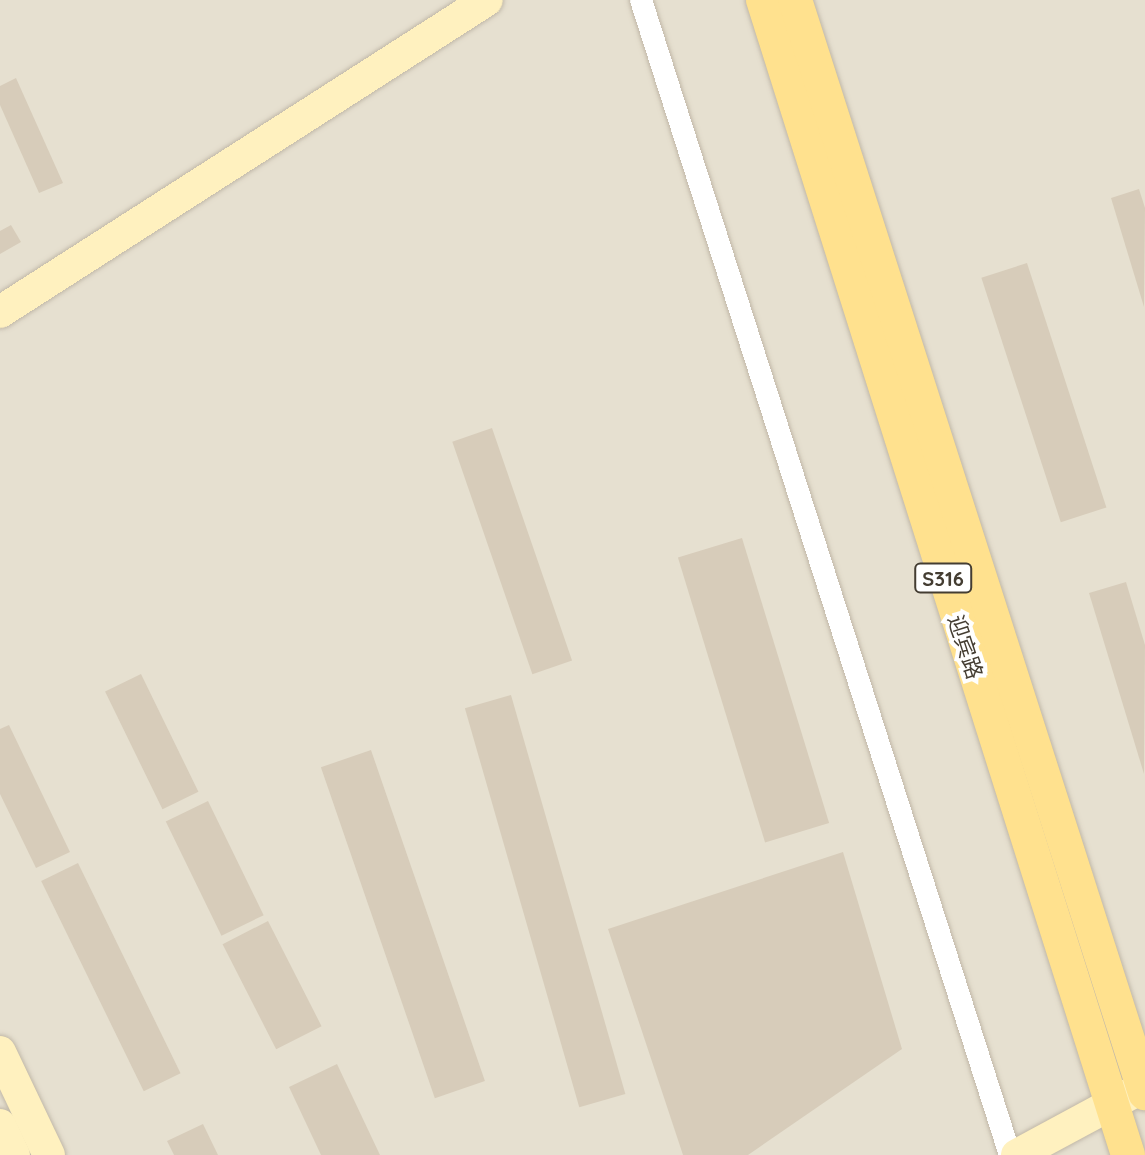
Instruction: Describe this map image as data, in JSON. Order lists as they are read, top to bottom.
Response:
{
  "streets": {
    "main road": ["S316", "迎宾路"]
  }
}
